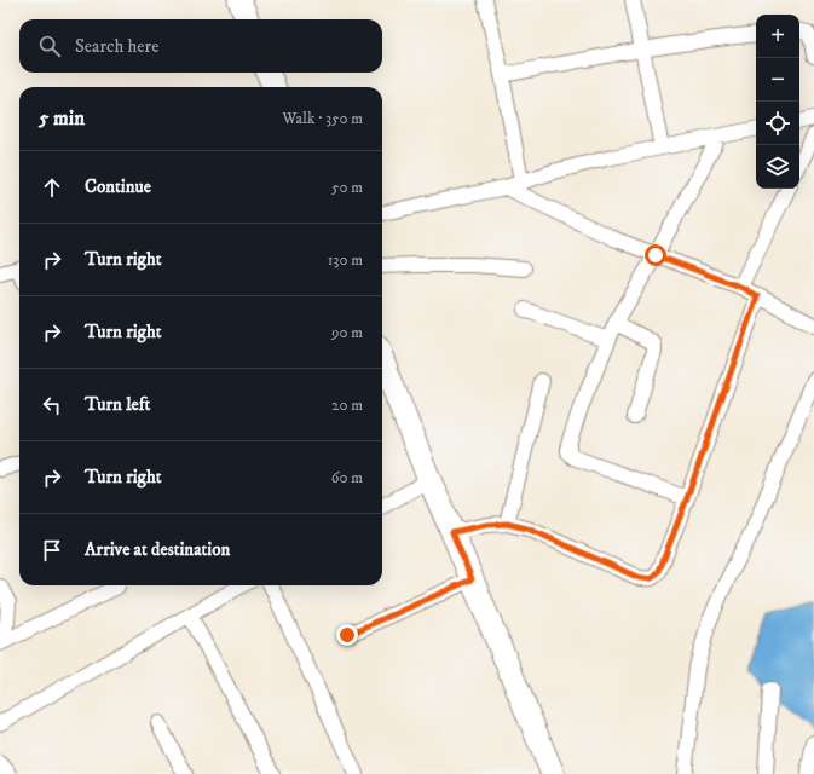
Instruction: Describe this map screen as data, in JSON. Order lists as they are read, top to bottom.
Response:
{
  "page": {
    "map_buttons": ["+", "−"],
    "search": "Search here",
    "heading": ["5 min", "Walk · 350 m"],
    "list": [
      ["Continue", "50 m"],
      ["Turn right", "130 m"],
      ["Turn right", "90 m"],
      ["Turn left", "20 m"],
      ["Turn right", "60 m"],
      "Arrive at destination"
    ]
  }
}
